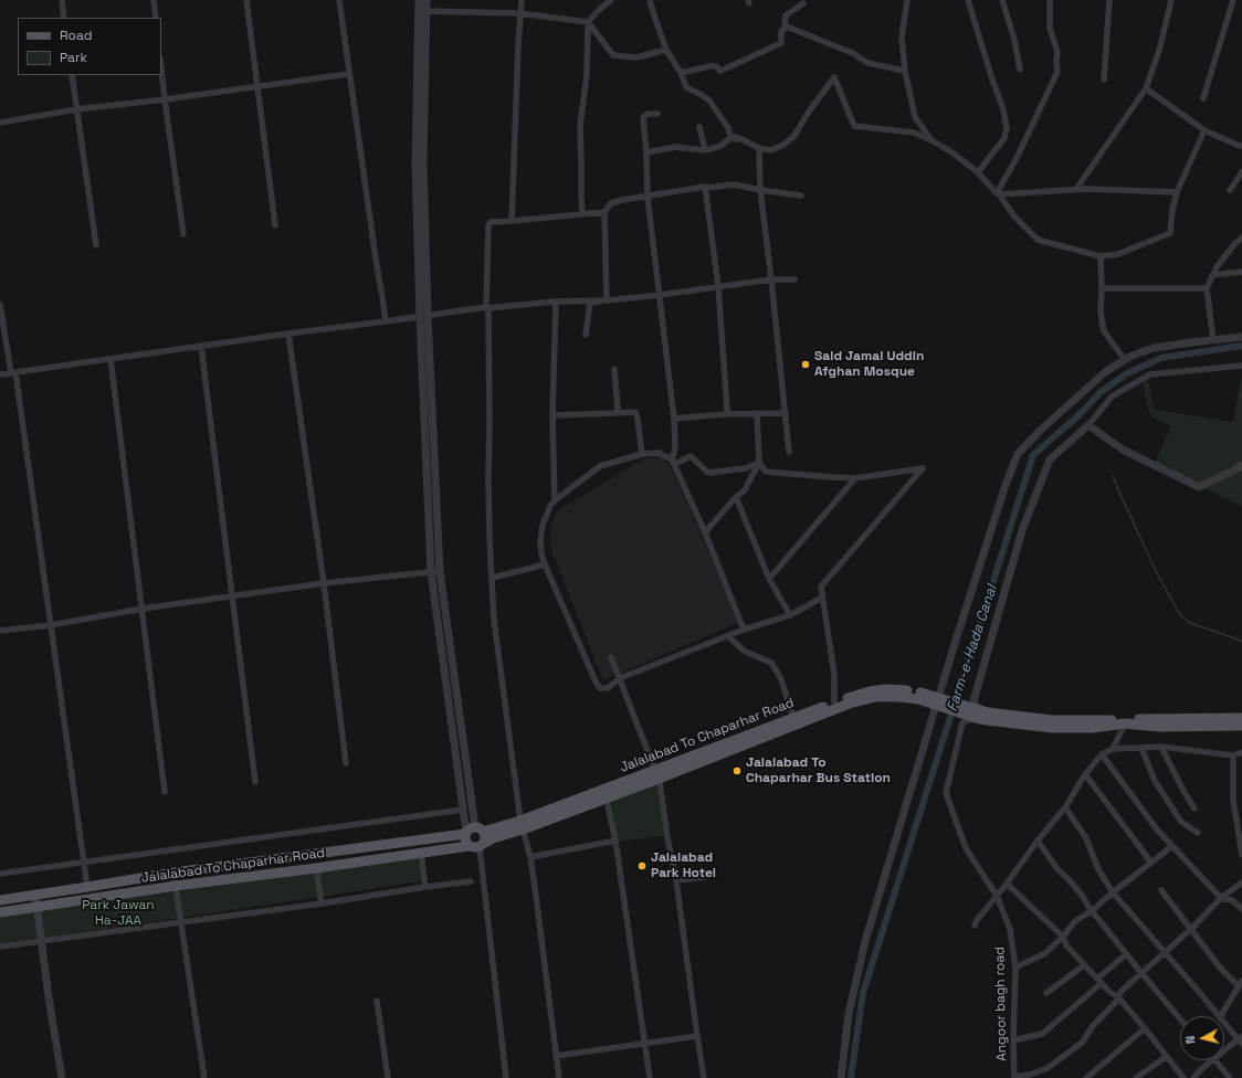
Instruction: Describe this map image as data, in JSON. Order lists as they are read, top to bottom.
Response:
{
  "streets": {
    "main road": ["Jalalabad To Chaparhar Road"],
    "street": ["Angoor bagh road"]
  },
  "water": ["Farm-e-Hada Canal"],
  "parks": ["Park Jawan Ha-JAA"],
  "places": ["Said Jamal Uddin Afghan Mosque", "Jalalabad To Chaparhar Bus Station", "Jalalabad Park Hotel"],
  "legend": ["Road", "Park"],
  "north": "left"
}
